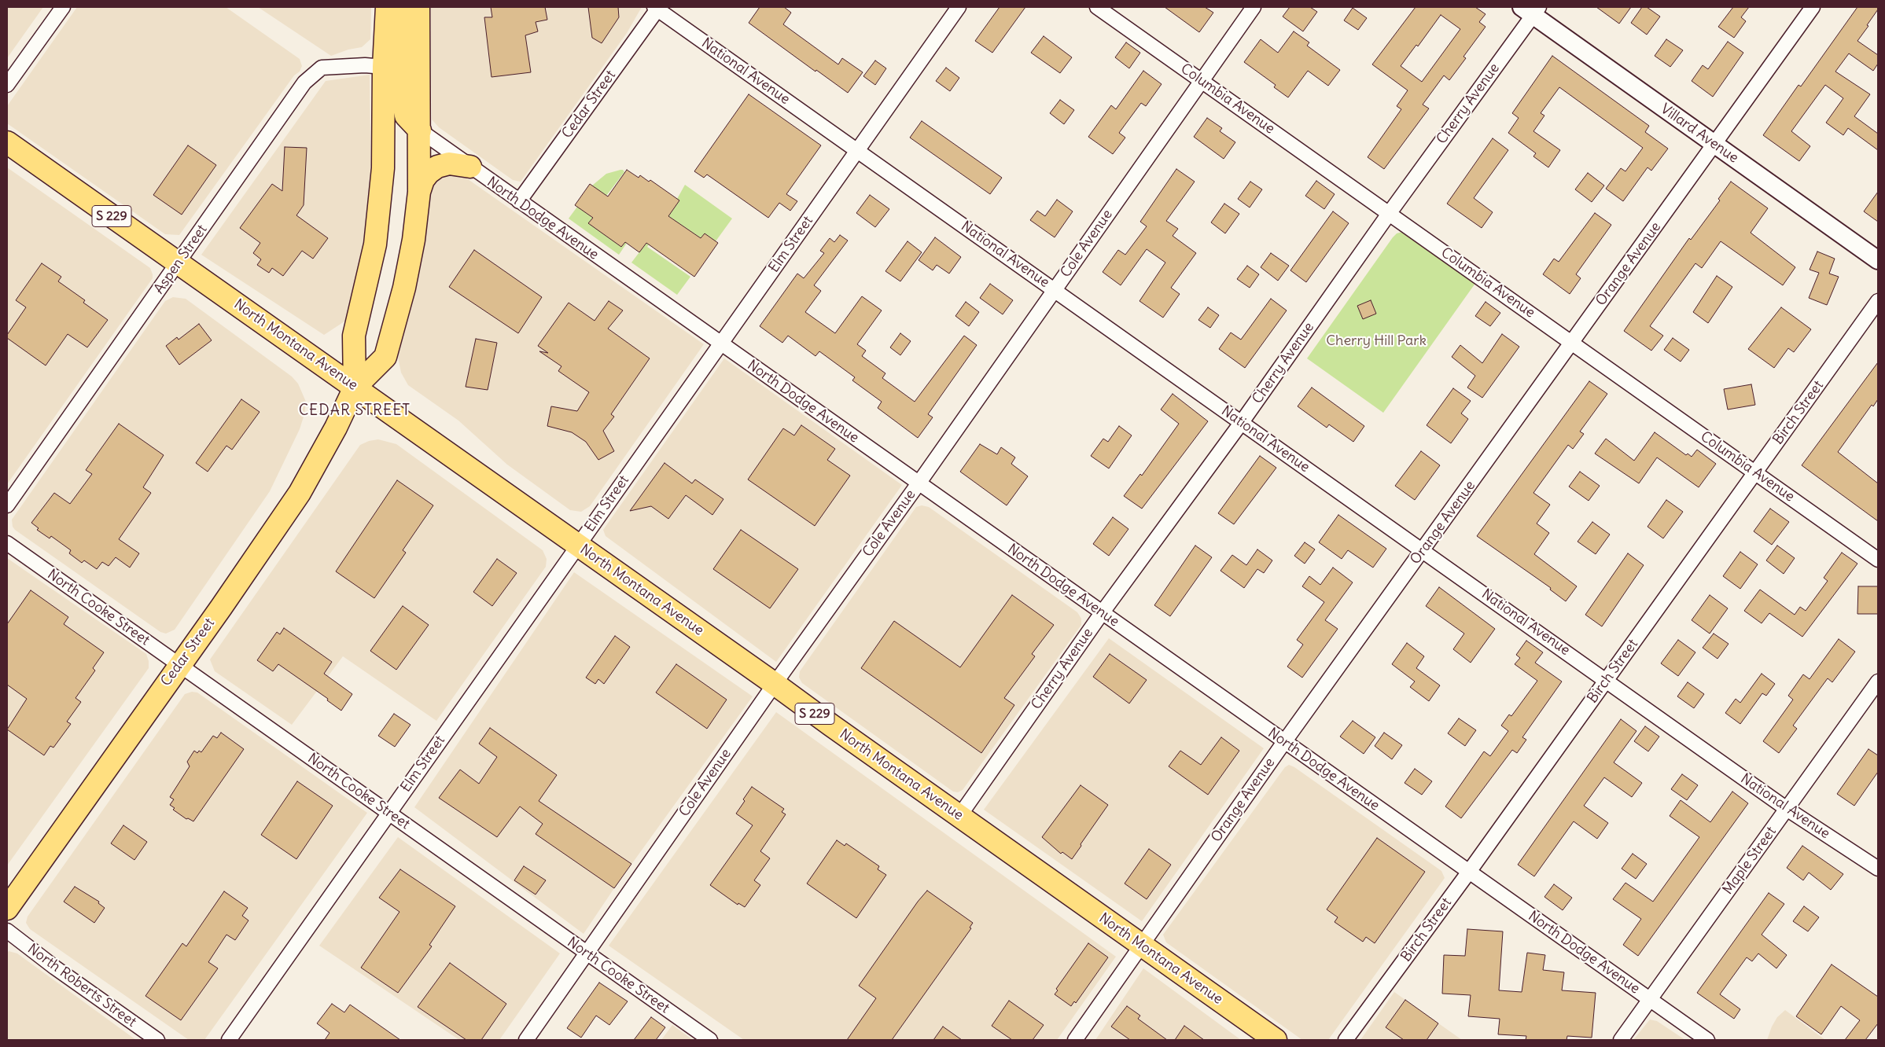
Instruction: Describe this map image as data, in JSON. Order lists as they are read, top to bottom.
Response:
{
  "streets": {
    "main road": ["Cedar Street", "S 229", "North Montana Avenue"],
    "street": [
      "National Avenue",
      "Columbia Avenue",
      "Cherry Avenue",
      "Villard Avenue",
      "North Dodge Avenue",
      "Cole Avenue",
      "Elm Street",
      "Aspen Street",
      "Orange Avenue",
      "Birch Street",
      "North Cooke Street",
      "Maple Street",
      "North Roberts Street"
    ]
  },
  "crossings": [
    ["National Avenue", "Cherry Avenue"],
    ["National Avenue", "Cedar Street"],
    ["National Avenue", "Cole Avenue"],
    ["National Avenue", "Elm Street"],
    ["National Avenue", "Orange Avenue"],
    ["National Avenue", "Birch Street"],
    ["National Avenue", "Maple Street"],
    ["Columbia Avenue", "Cherry Avenue"],
    ["Columbia Avenue", "Cole Avenue"],
    ["Columbia Avenue", "Orange Avenue"],
    ["Columbia Avenue", "Birch Street"],
    ["Cherry Avenue", "Villard Avenue"],
    ["Cherry Avenue", "North Dodge Avenue"],
    ["Cherry Avenue", "North Montana Avenue"],
    ["Cedar Street", "North Dodge Avenue"],
    ["Cedar Street", "North Montana Avenue"],
    ["Cedar Street", "North Cooke Street"],
    ["Villard Avenue", "Orange Avenue"],
    ["North Dodge Avenue", "Cole Avenue"],
    ["North Dodge Avenue", "Elm Street"],
    ["North Dodge Avenue", "Orange Avenue"],
    ["North Dodge Avenue", "Birch Street"],
    ["North Dodge Avenue", "Maple Street"],
    ["Cole Avenue", "North Montana Avenue"],
    ["Cole Avenue", "North Cooke Street"],
    ["Elm Street", "North Montana Avenue"],
    ["Elm Street", "North Cooke Street"],
    ["Aspen Street", "North Montana Avenue"],
    ["Orange Avenue", "North Montana Avenue"]
  ],
  "districts": ["CEDAR STREET"],
  "parks": ["Cherry Hill Park"]
}
